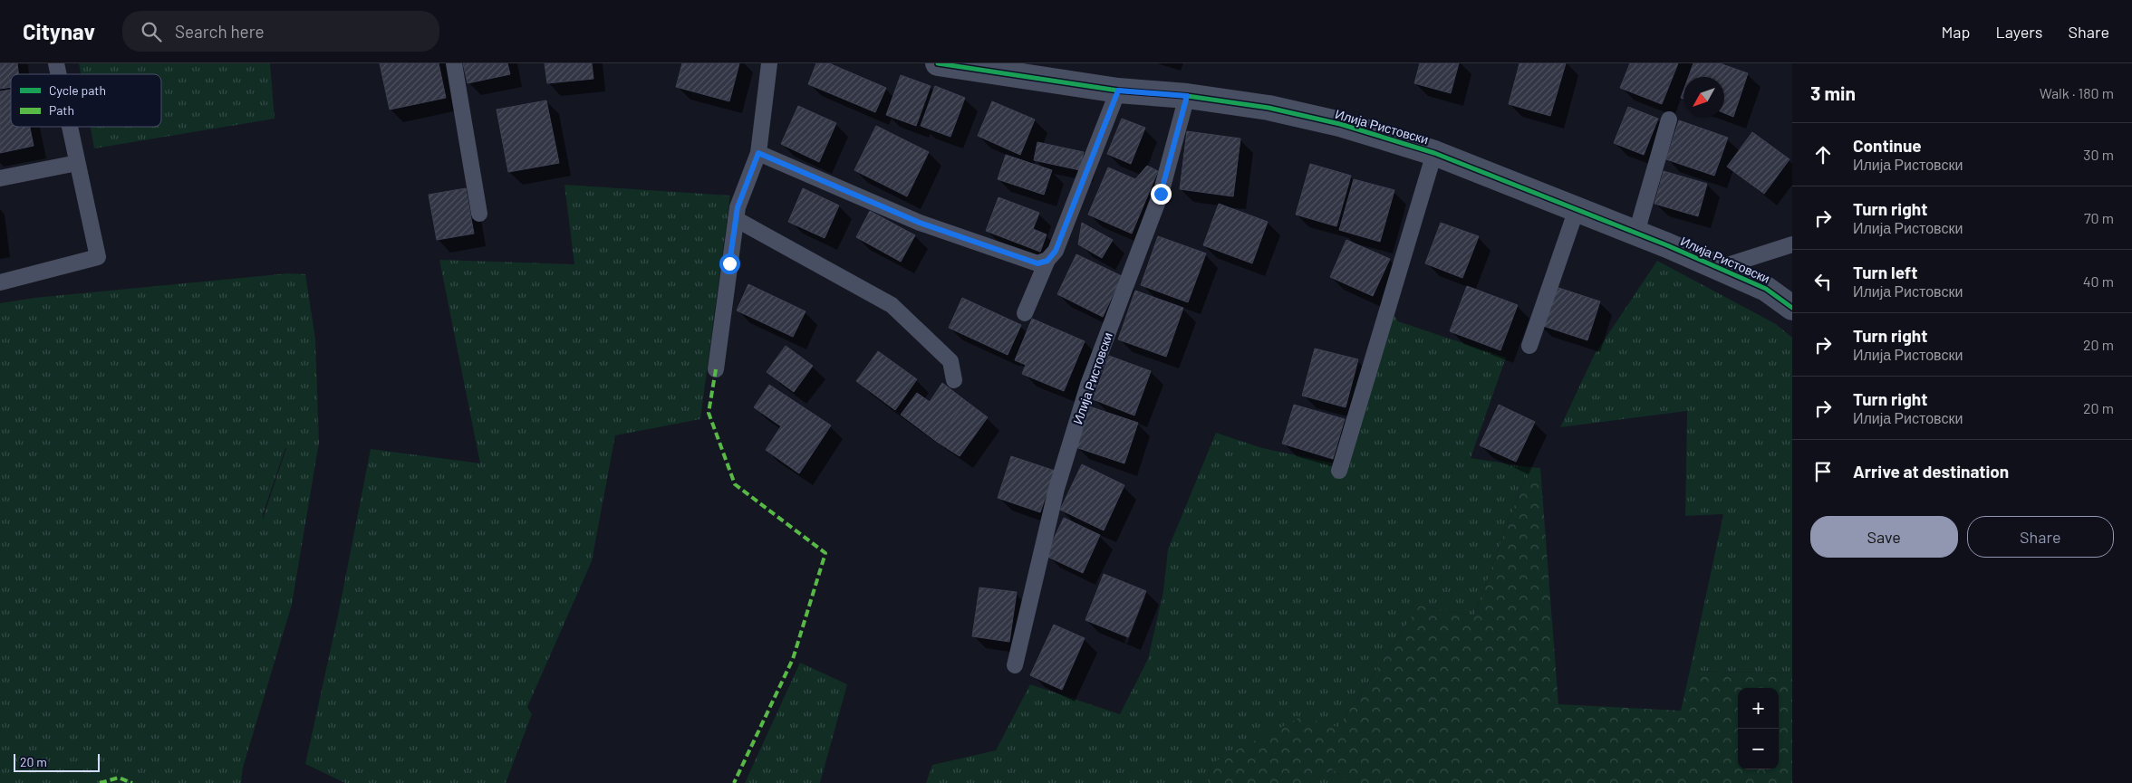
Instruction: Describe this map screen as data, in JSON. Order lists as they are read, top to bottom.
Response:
{
  "streets": {
    "street": ["Илија Ристовски"]
  },
  "legend": ["Cycle path", "Path"],
  "scale_bar": "20 m",
  "north": "bottom left",
  "page": {
    "header": "Citynav",
    "search": "Search here",
    "nav": ["Map", "Layers", "Share"],
    "heading": ["3 min", "Walk · 180 m"],
    "list": [
      ["Continue", "Илија Ристовски", "30 m"],
      ["Turn right", "Илија Ристовски", "70 m"],
      ["Turn left", "Илија Ристовски", "40 m"],
      ["Turn right", "Илија Ристовски", "20 m"],
      ["Turn right", "Илија Ристовски", "20 m"],
      "Arrive at destination"
    ],
    "buttons": ["Save", "Share"],
    "map_buttons": ["+", "−"],
    "scale": "20 m"
  }
}
